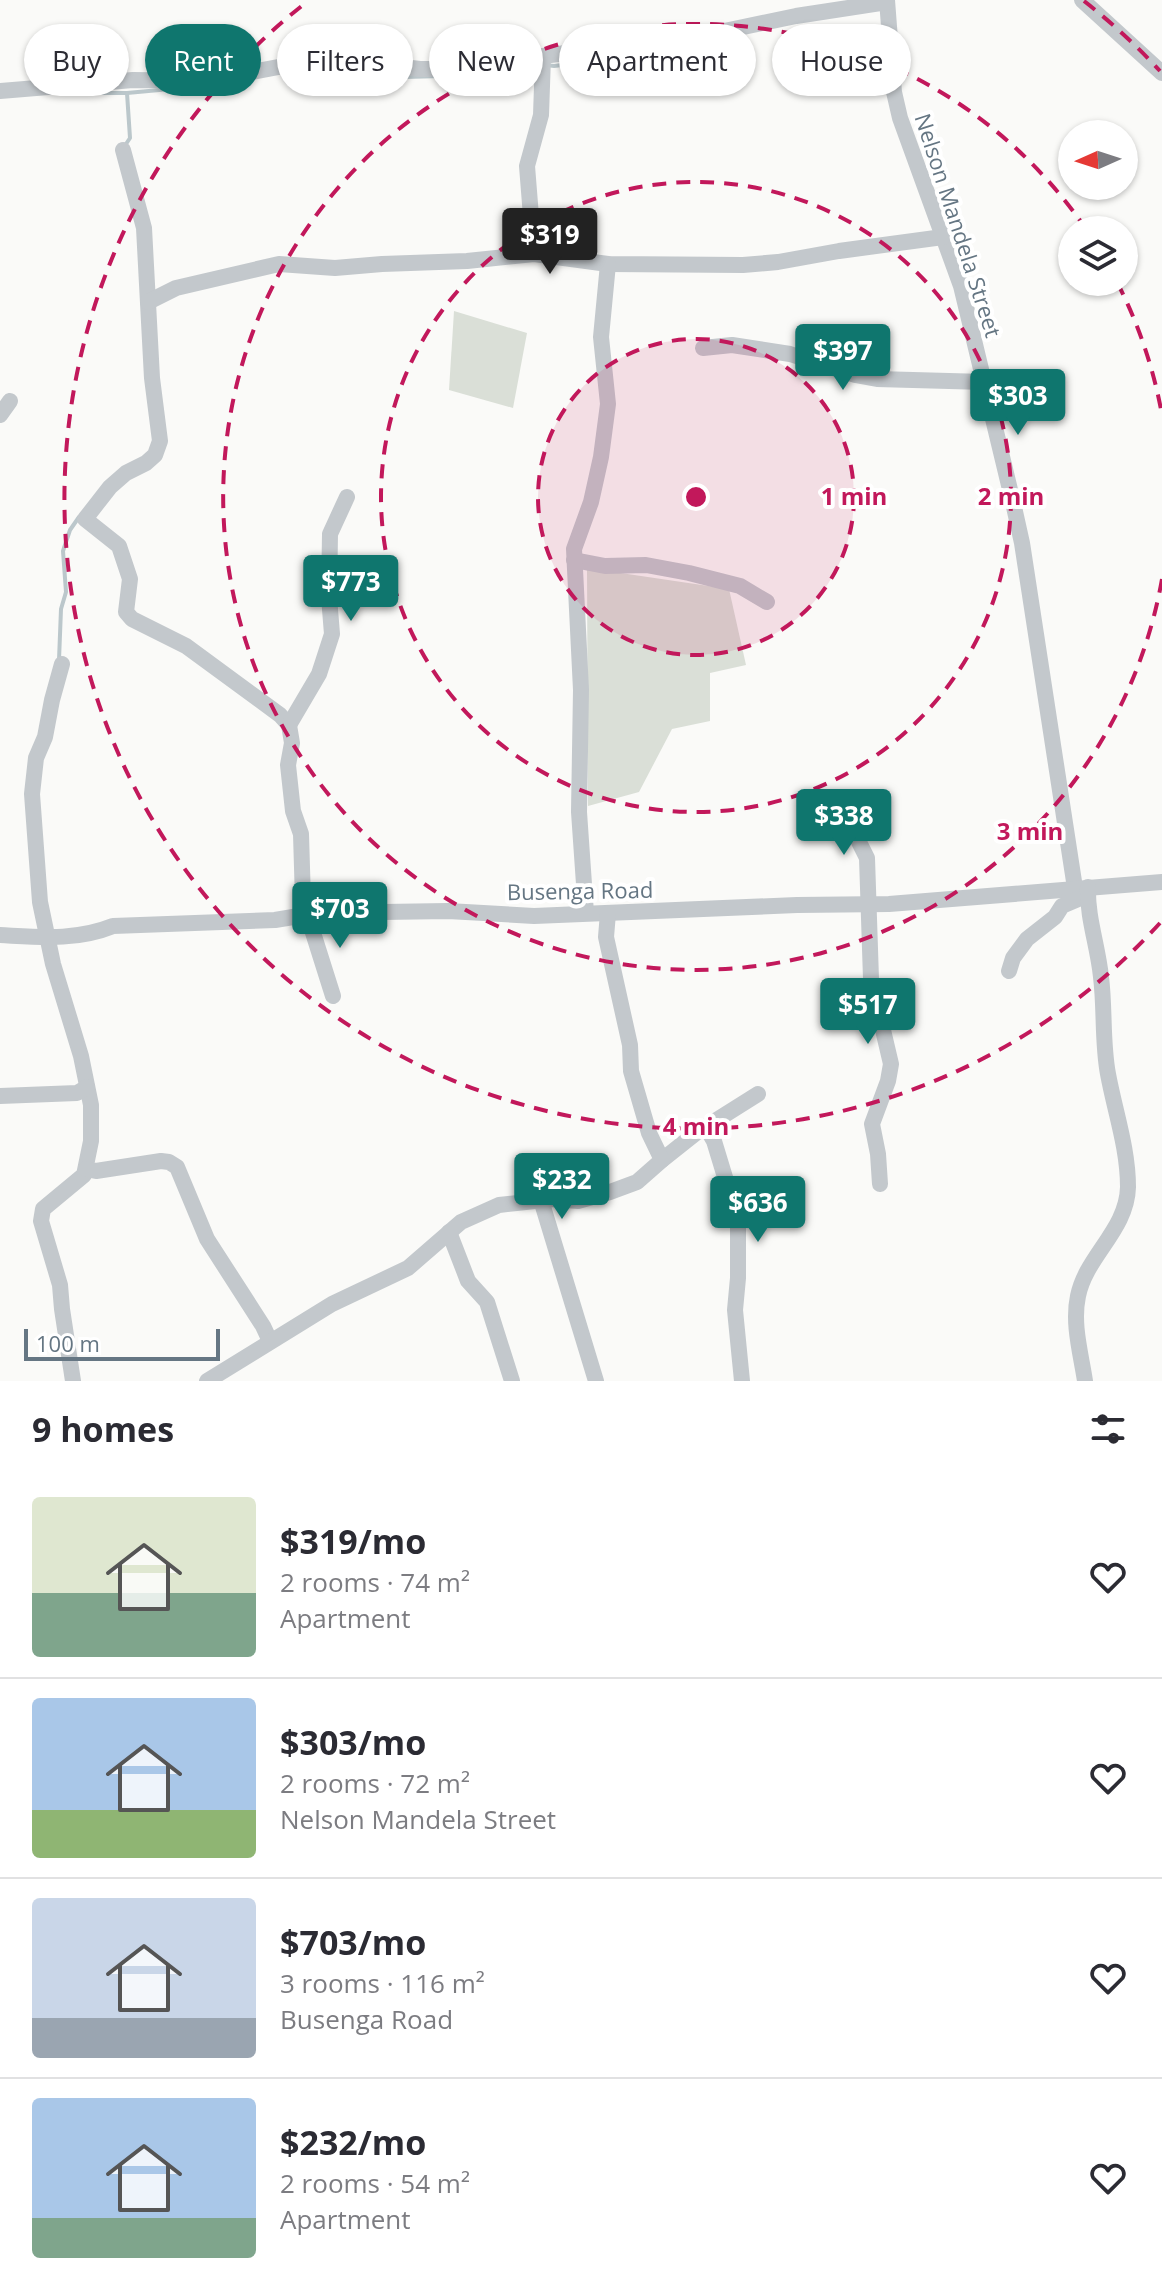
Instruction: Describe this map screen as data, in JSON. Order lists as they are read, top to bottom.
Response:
{
  "streets": {
    "street": ["Nelson Mandela Street", "Busenga Road"]
  },
  "crossings": [
    ["Nelson Mandela Street", "Busenga Road"]
  ],
  "scale_bar": "100 m",
  "north": "left",
  "page": {
    "chip": [
      "Buy",
      "Rent",
      "Filters",
      "New",
      "Apartment",
      "House"
    ],
    "price": [
      "$319",
      "$397",
      "$303",
      "$773",
      "$338",
      "$703",
      "$517",
      "$232",
      "$636"
    ],
    "scale": "100 m",
    "heading": "9 homes",
    "list": [
      {
        "name": "$319/mo",
        "note": "2 rooms · 74 m² · Apartment"
      },
      {
        "name": "$303/mo",
        "note": "2 rooms · 72 m² · Nelson Mandela Street"
      },
      {
        "name": "$703/mo",
        "note": "3 rooms · 116 m² · Busenga Road"
      },
      {
        "name": "$232/mo",
        "note": "2 rooms · 54 m² · Apartment"
      }
    ]
  },
  "rings": [
    "1 min",
    "2 min",
    "3 min",
    "4 min"
  ]
}
